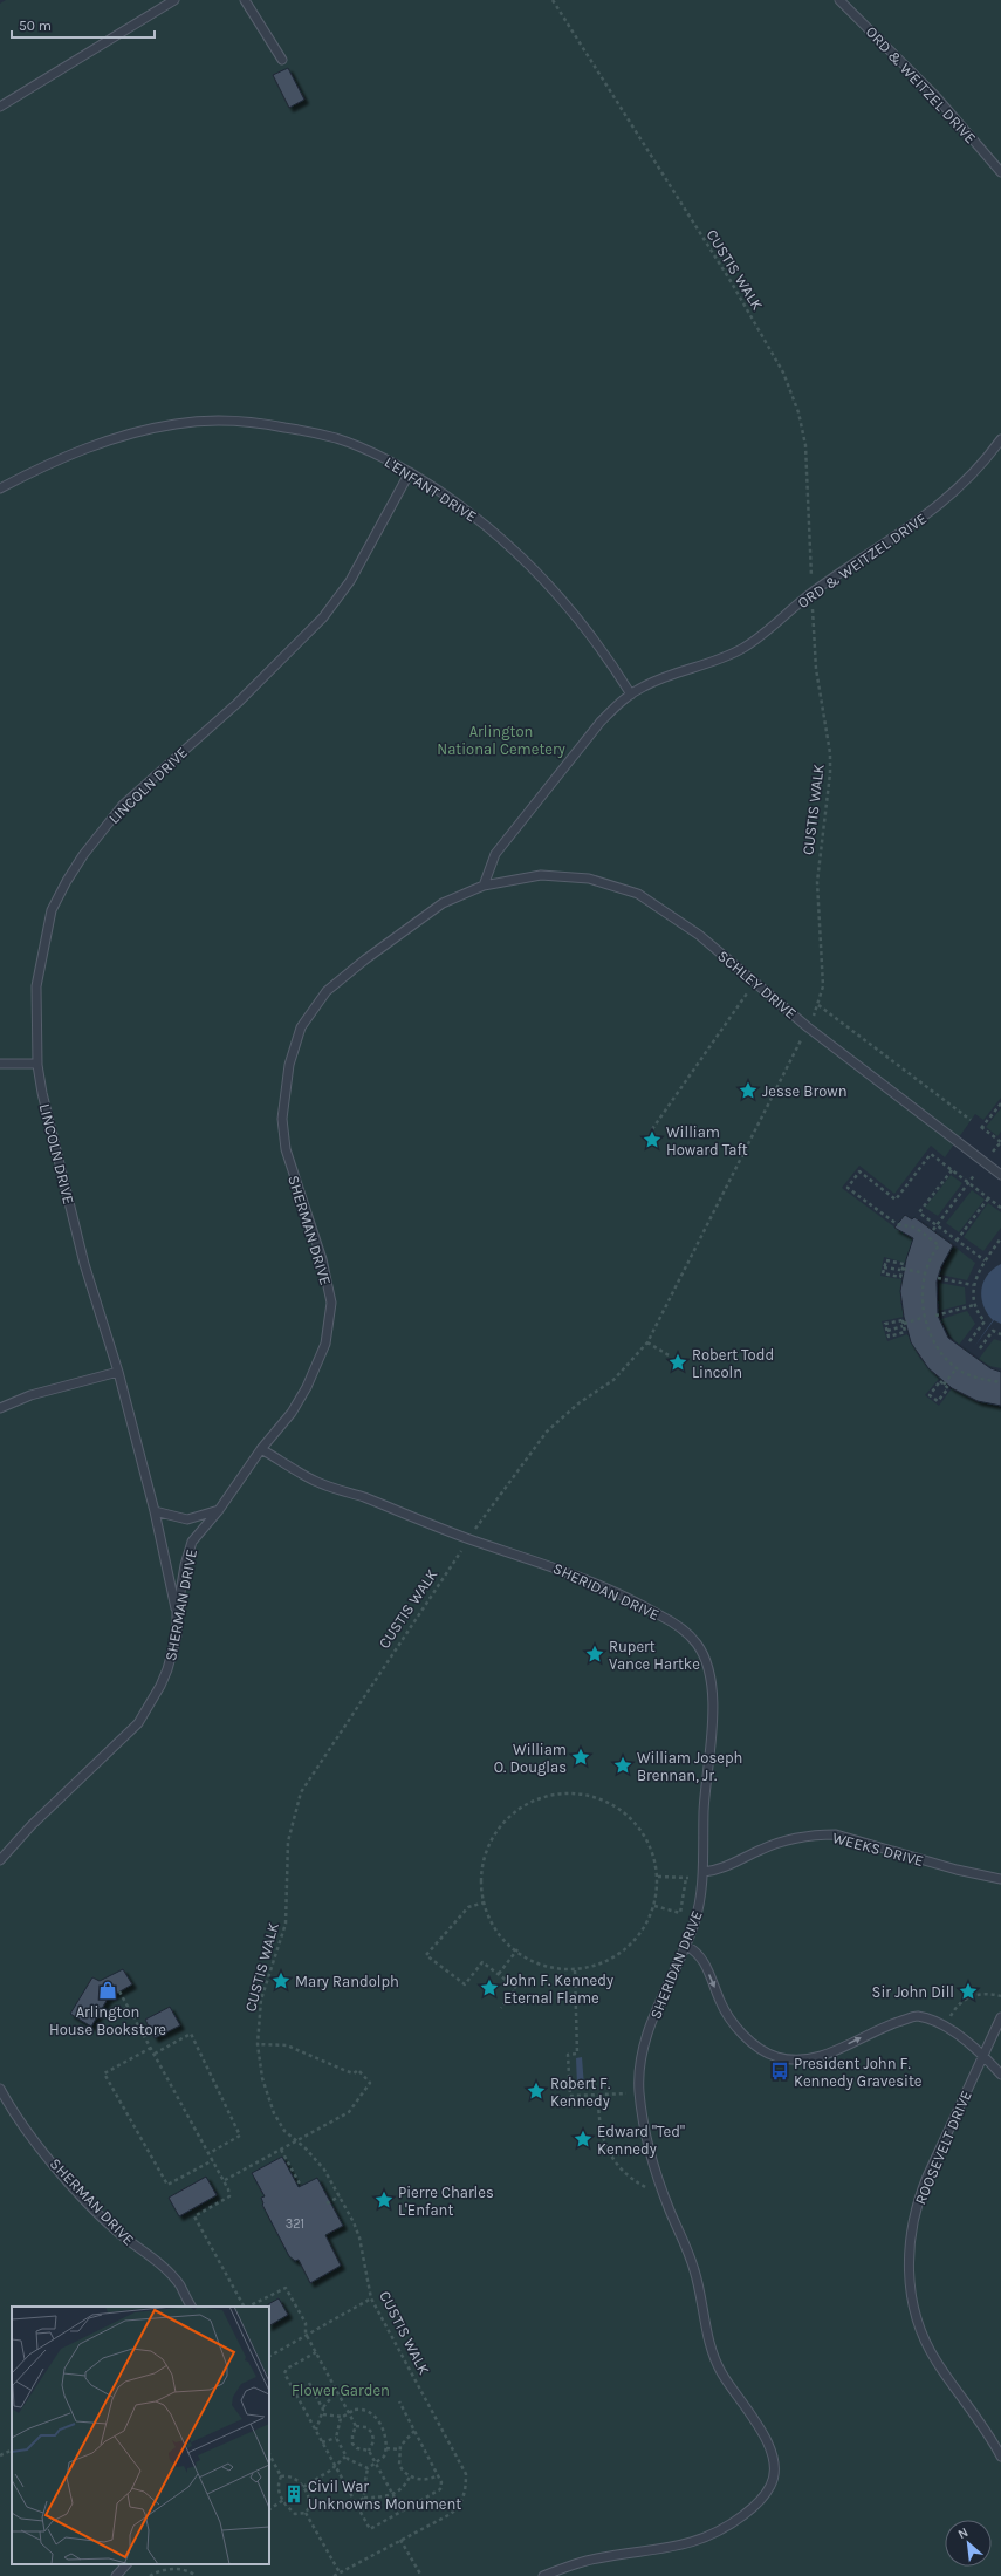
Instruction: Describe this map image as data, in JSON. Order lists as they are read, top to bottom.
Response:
{
  "streets": {
    "lane": [
      "ORD & WEITZEL DRIVE",
      "L'ENFANT DRIVE",
      "LINCOLN DRIVE",
      "SCHLEY DRIVE",
      "SHERMAN DRIVE",
      "SHERIDAN DRIVE",
      "WEEKS DRIVE",
      "ROOSEVELT DRIVE"
    ],
    "path": ["CUSTIS WALK"]
  },
  "crossings": [
    ["ORD & WEITZEL DRIVE", "L'ENFANT DRIVE"],
    ["CUSTIS WALK", "SHERIDAN DRIVE"],
    ["L'ENFANT DRIVE", "LINCOLN DRIVE"],
    ["LINCOLN DRIVE", "SHERMAN DRIVE"],
    ["SCHLEY DRIVE", "SHERMAN DRIVE"],
    ["SHERMAN DRIVE", "SHERIDAN DRIVE"],
    ["SHERIDAN DRIVE", "WEEKS DRIVE"]
  ],
  "parks": ["Arlington National Cemetery", "Flower Garden"],
  "places": {
    "place": [
      "Jesse Brown",
      "William Howard Taft",
      "Robert Todd Lincoln",
      "Rupert Vance Hartke",
      "William O. Douglas",
      "William Joseph Brennan, Jr.",
      "Mary Randolph",
      "John F. Kennedy Eternal Flame",
      "Sir John Dill",
      "Robert F. Kennedy",
      "Edward \"Ted\" Kennedy",
      "Pierre Charles L'Enfant"
    ],
    "shop": ["Arlington House Bookstore"],
    "bus stop": ["President John F. Kennedy Gravesite"],
    "building": ["Civil War Unknowns Monument"]
  },
  "house_numbers": ["321"],
  "scale_bar": "50 m",
  "north": "top left"
}
